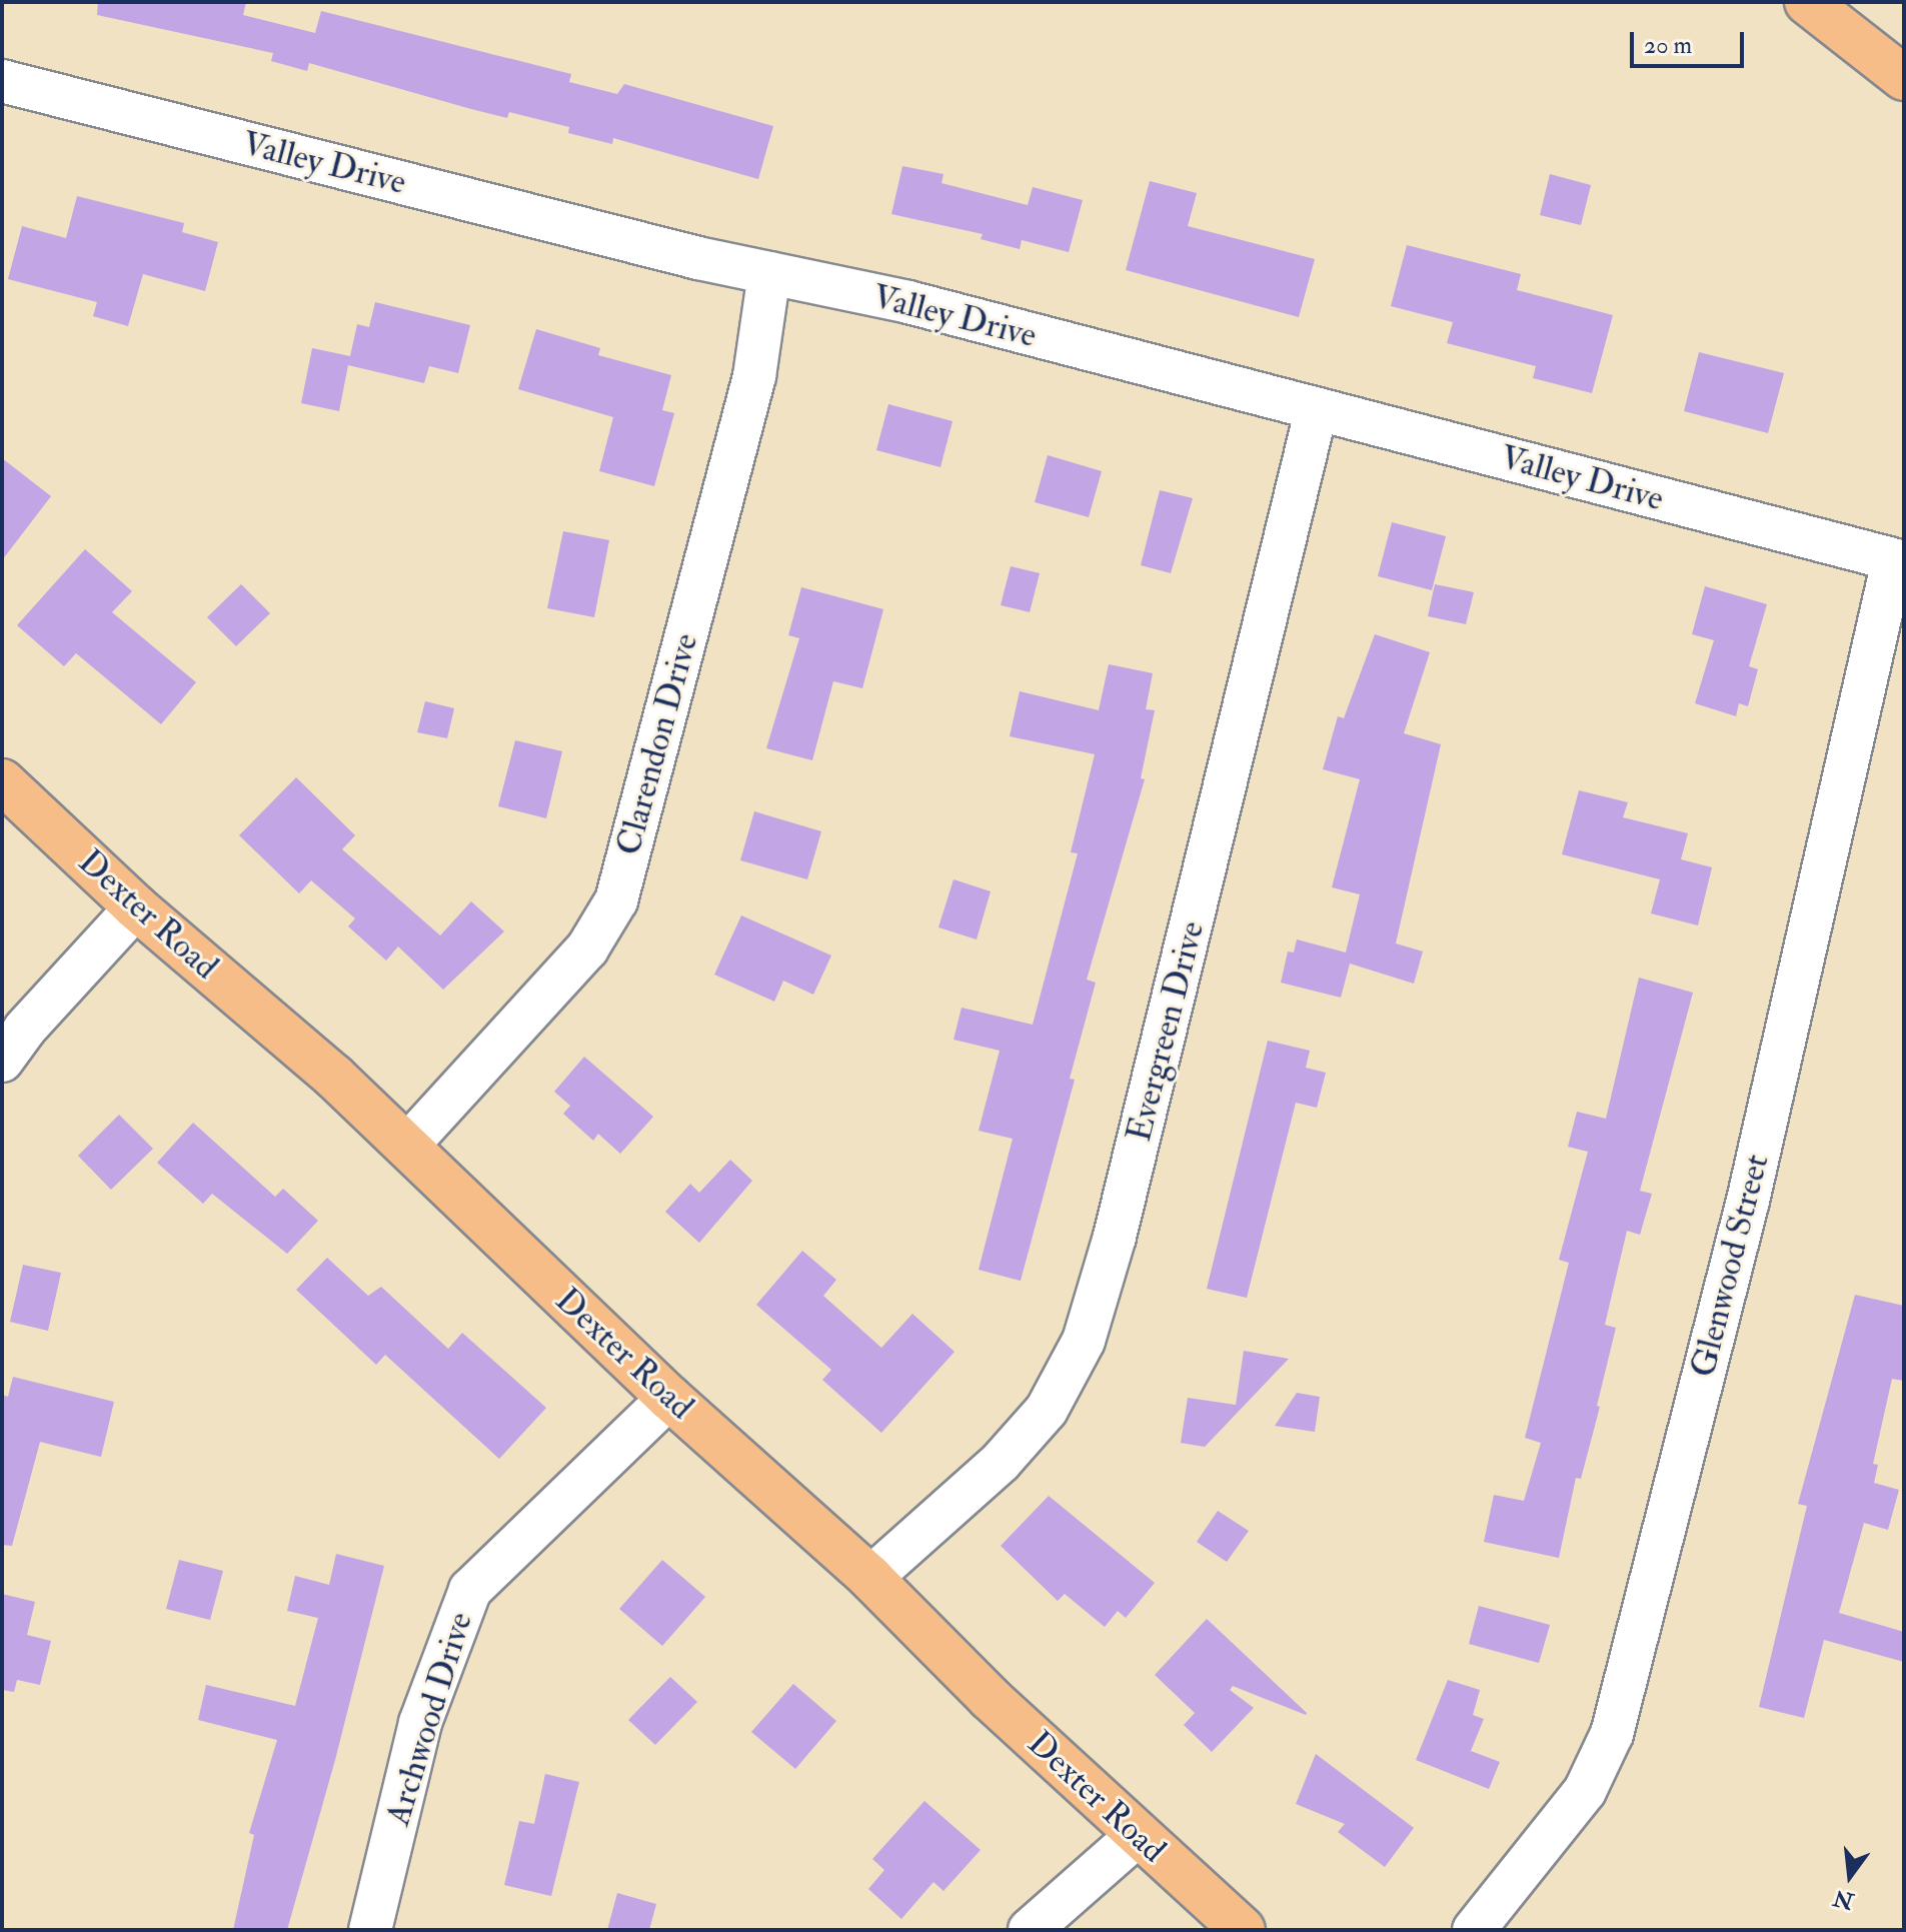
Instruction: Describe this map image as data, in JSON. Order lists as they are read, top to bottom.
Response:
{
  "streets": {
    "main road": ["Dexter Road"],
    "street": [
      "Valley Drive",
      "Clarendon Drive",
      "Evergreen Drive",
      "Glenwood Street",
      "Archwood Drive"
    ]
  },
  "crossings": [
    ["Valley Drive", "Clarendon Drive"],
    ["Valley Drive", "Evergreen Drive"],
    ["Valley Drive", "Glenwood Street"],
    ["Clarendon Drive", "Dexter Road"],
    ["Dexter Road", "Evergreen Drive"],
    ["Dexter Road", "Archwood Drive"]
  ],
  "scale_bar": "20 m",
  "north": "bottom"
}
